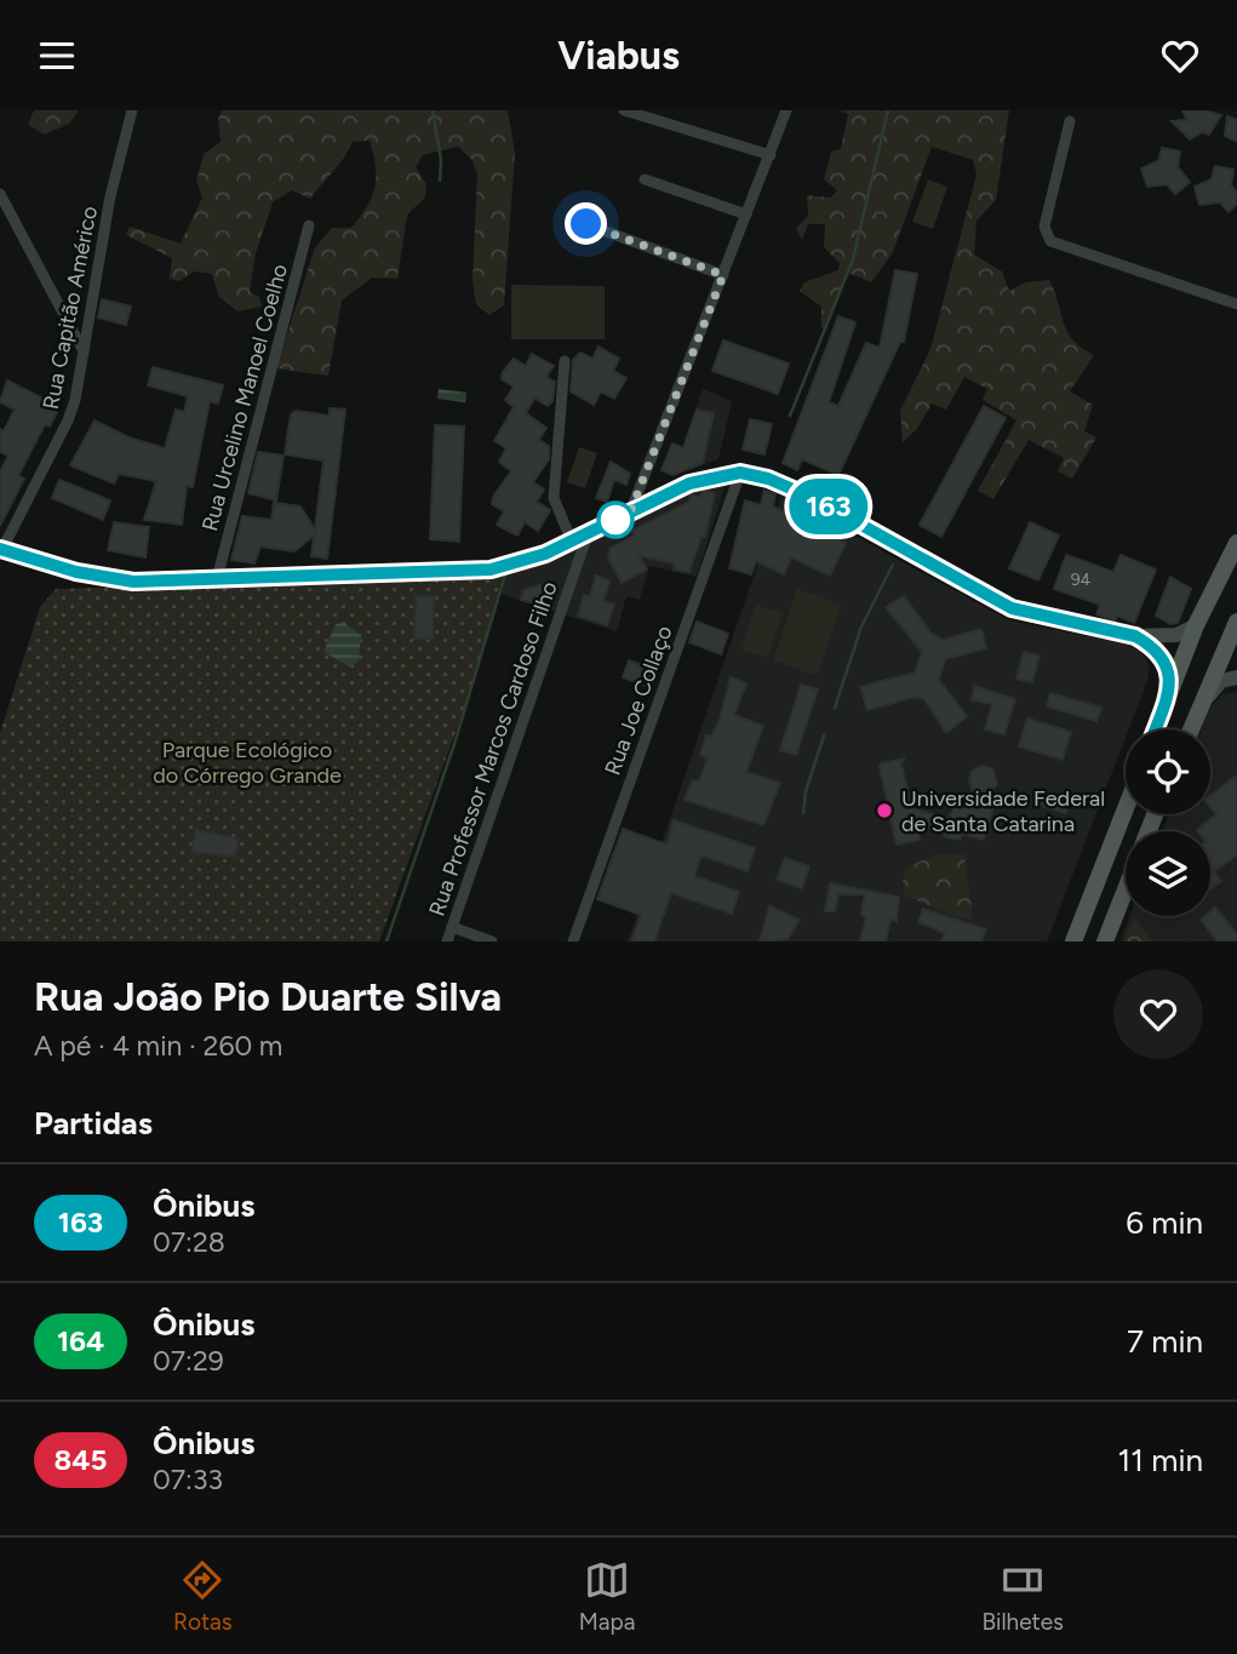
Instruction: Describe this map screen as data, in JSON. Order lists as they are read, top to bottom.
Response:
{
  "streets": {
    "street": [
      "Rua Capitão Américo",
      "Rua Urcelino Manoel Coelho",
      "Rua Joe Collaço",
      "Rua Professor Marcos Cardoso Filho"
    ]
  },
  "parks": ["Parque Ecológico do Córrego Grande"],
  "places": ["Universidade Federal de Santa Catarina"],
  "lines": ["bus line 163"],
  "house_numbers": ["94"],
  "page": {
    "header": "Viabus",
    "on_map": "163",
    "heading": [
      ["Rua João Pio Duarte Silva", "A pé · 4 min · 260 m"],
      "Partidas"
    ],
    "list": [
      {
        "mark": "163",
        "name": "Ônibus",
        "note": "07:28",
        "value": "6 min"
      },
      {
        "mark": "164",
        "name": "Ônibus",
        "note": "07:29",
        "value": "7 min"
      },
      {
        "mark": "845",
        "name": "Ônibus",
        "note": "07:33",
        "value": "11 min"
      }
    ],
    "tabs": ["Rotas", "Mapa", "Bilhetes"]
  }
}
